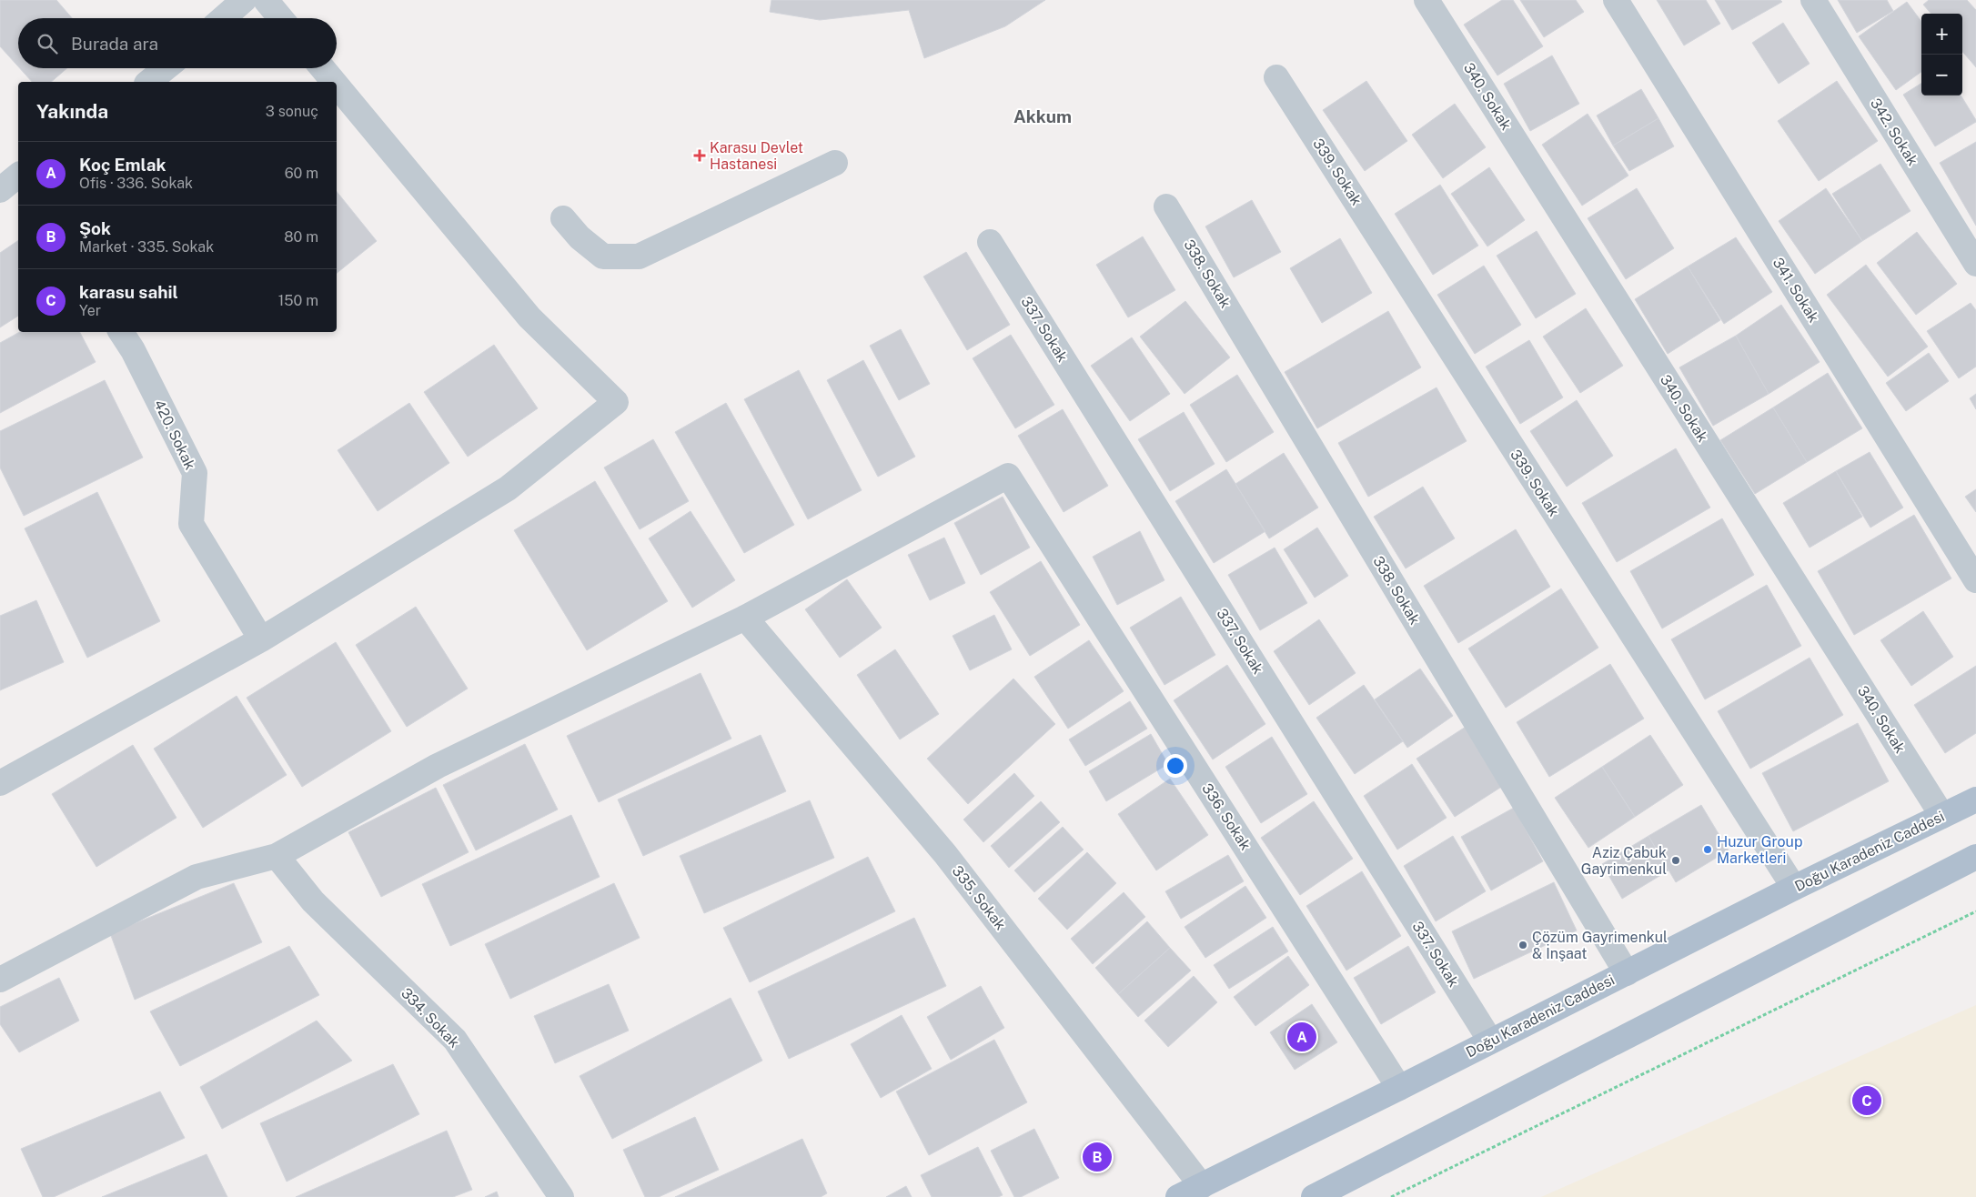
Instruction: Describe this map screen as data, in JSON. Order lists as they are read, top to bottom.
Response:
{
  "streets": {
    "main road": ["Doğu Karadeniz Caddesi"],
    "street": [
      "340. Sokak",
      "342. Sokak",
      "339. Sokak",
      "338. Sokak",
      "341. Sokak",
      "337. Sokak",
      "420. Sokak",
      "336. Sokak",
      "335. Sokak",
      "334. Sokak"
    ]
  },
  "crossings": [
    ["340. Sokak", "Doğu Karadeniz Caddesi"],
    ["339. Sokak", "Doğu Karadeniz Caddesi"],
    ["338. Sokak", "Doğu Karadeniz Caddesi"],
    ["337. Sokak", "Doğu Karadeniz Caddesi"],
    ["336. Sokak", "Doğu Karadeniz Caddesi"],
    ["336. Sokak", "335. Sokak"],
    ["Doğu Karadeniz Caddesi", "335. Sokak"]
  ],
  "districts": ["Akkum"],
  "places": {
    "health": ["Karasu Devlet Hastanesi"],
    "other": ["Huzur Group Marketleri", "Aziz Çabuk Gayrimenkul", "Çözüm Gayrimenkul & İnşaat"]
  },
  "page": {
    "map_buttons": ["+", "−"],
    "search": "Burada ara",
    "heading": ["Yakında", "3 sonuç"],
    "list": [
      {
        "mark": "A",
        "name": "Koç Emlak",
        "note": "Ofis · 336. Sokak",
        "value": "60 m"
      },
      {
        "mark": "B",
        "name": "Şok",
        "note": "Market · 335. Sokak",
        "value": "80 m"
      },
      {
        "mark": "C",
        "name": "karasu sahil",
        "note": "Yer",
        "value": "150 m"
      }
    ],
    "pins": ["A", "C", "B"]
  }
}
